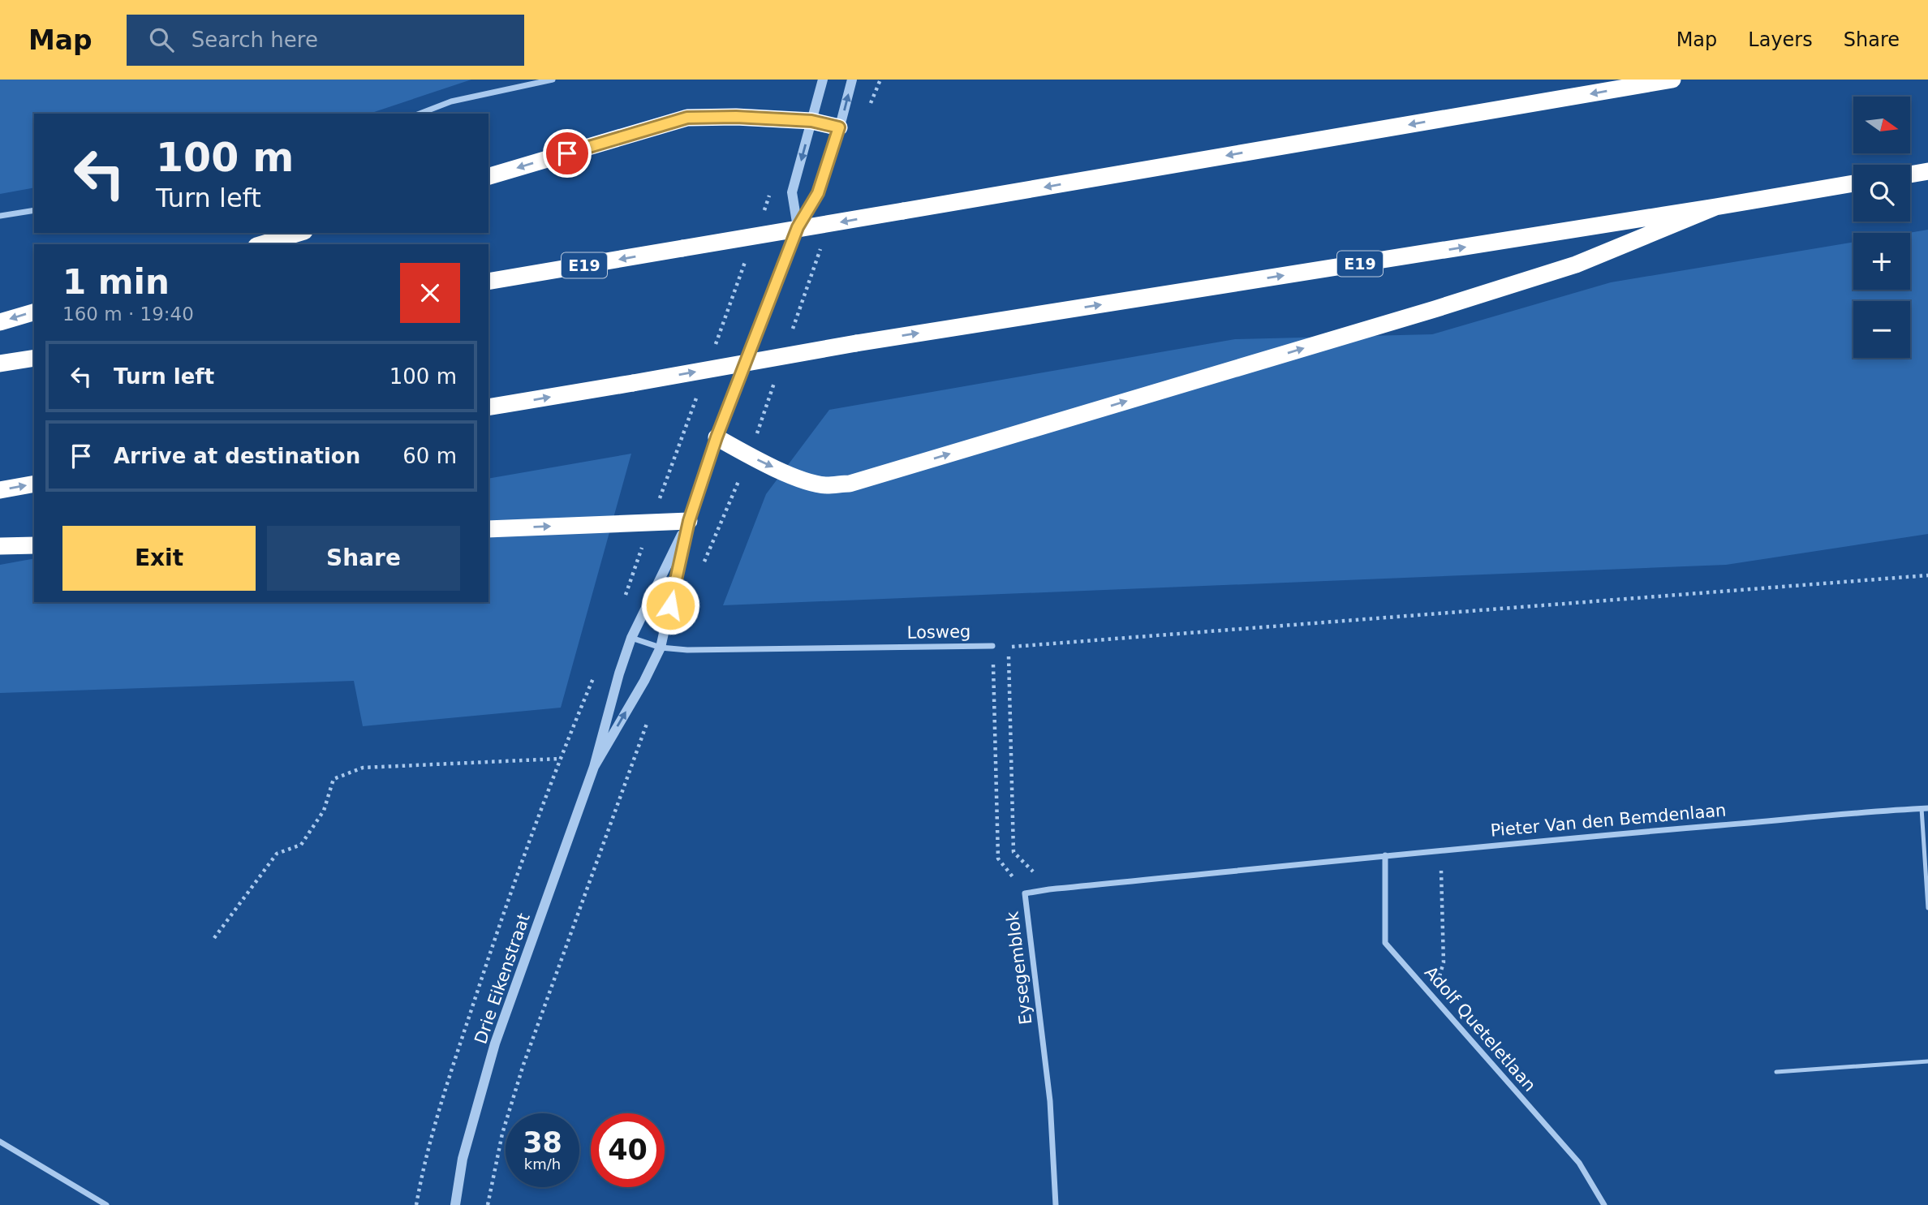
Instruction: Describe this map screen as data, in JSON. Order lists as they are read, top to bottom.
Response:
{
  "streets": {
    "highway": ["E19"],
    "street": [
      "Losweg",
      "Pieter Van den Bemdenlaan",
      "Eysegemblok",
      "Drie Eikenstraat",
      "Adolf Queteletlaan"
    ]
  },
  "crossings": [
    ["Losweg", "Eysegemblok"],
    ["Losweg", "Drie Eikenstraat"],
    ["Pieter Van den Bemdenlaan", "Eysegemblok"],
    ["Pieter Van den Bemdenlaan", "Adolf Queteletlaan"]
  ],
  "north": "right",
  "page": {
    "header": "Map",
    "search": "Search here",
    "nav": ["Map", "Layers", "Share"],
    "map_buttons": ["+", "−"],
    "turn": ["100 m", "Turn left"],
    "heading": ["1 min", "160 m · 19:40"],
    "list": [
      {
        "name": "Turn left",
        "value": "100 m"
      },
      {
        "name": "Arrive at destination",
        "value": "60 m"
      }
    ],
    "buttons": ["Exit", "Share"],
    "speed": "38 km/h",
    "limit": "40"
  }
}
